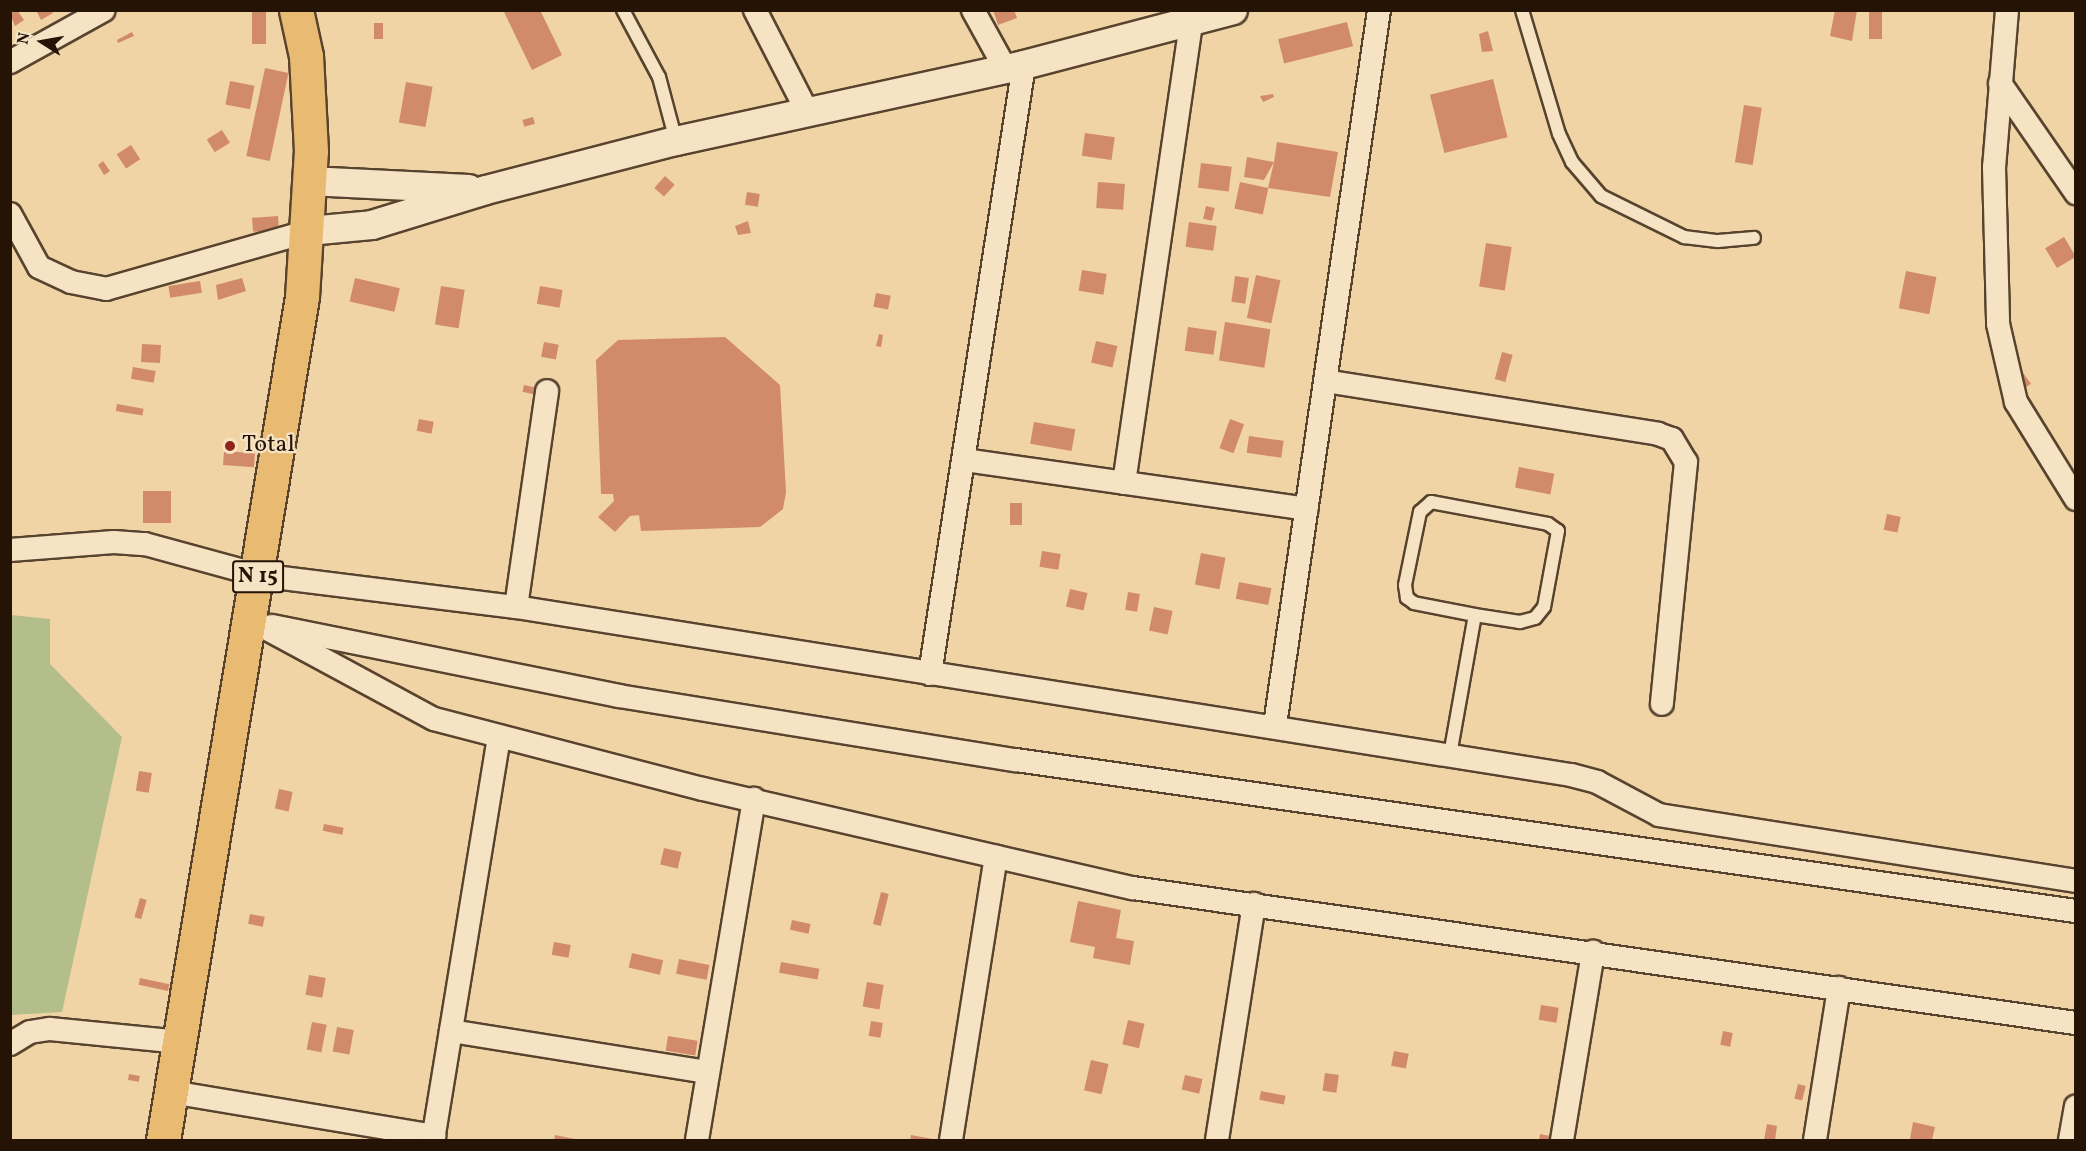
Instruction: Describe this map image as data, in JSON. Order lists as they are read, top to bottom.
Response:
{
  "streets": {
    "main road": ["N 15"]
  },
  "places": ["Total"],
  "north": "left"
}
